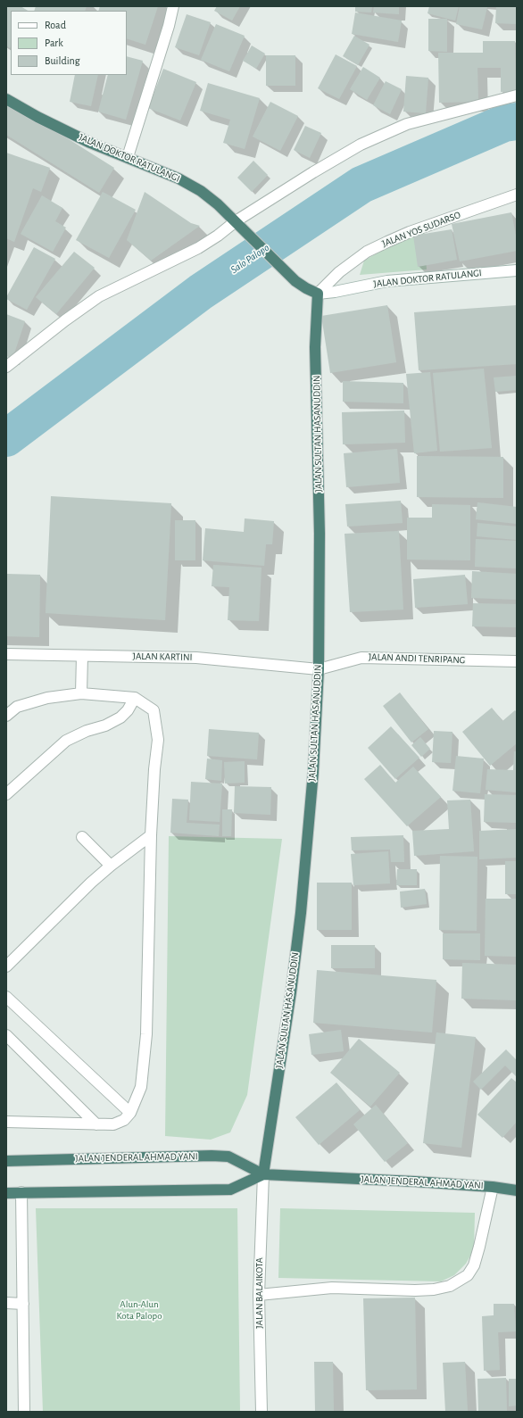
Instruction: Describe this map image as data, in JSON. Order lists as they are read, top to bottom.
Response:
{
  "streets": {
    "highway": ["JALAN DOKTOR RATULANGI", "JALAN SULTAN HASANUDDIN", "JALAN JENDERAL AHMAD YANI"],
    "street": [
      "JALAN YOS SUDARSO",
      "JALAN KARTINI",
      "JALAN ANDI TENRIPANG",
      "JALAN BALAIKOTA"
    ]
  },
  "crossings": [
    ["JALAN DOKTOR RATULANGI", "JALAN YOS SUDARSO"],
    ["JALAN DOKTOR RATULANGI", "JALAN SULTAN HASANUDDIN"],
    ["JALAN YOS SUDARSO", "JALAN SULTAN HASANUDDIN"],
    ["JALAN SULTAN HASANUDDIN", "JALAN KARTINI"],
    ["JALAN SULTAN HASANUDDIN", "JALAN ANDI TENRIPANG"],
    ["JALAN SULTAN HASANUDDIN", "JALAN JENDERAL AHMAD YANI"],
    ["JALAN SULTAN HASANUDDIN", "JALAN BALAIKOTA"],
    ["JALAN KARTINI", "JALAN ANDI TENRIPANG"],
    ["JALAN JENDERAL AHMAD YANI", "JALAN BALAIKOTA"]
  ],
  "water": ["Salo Palopo"],
  "parks": ["Alun-Alun Kota Palopo"],
  "legend": ["Road", "Park", "Building"]
}
